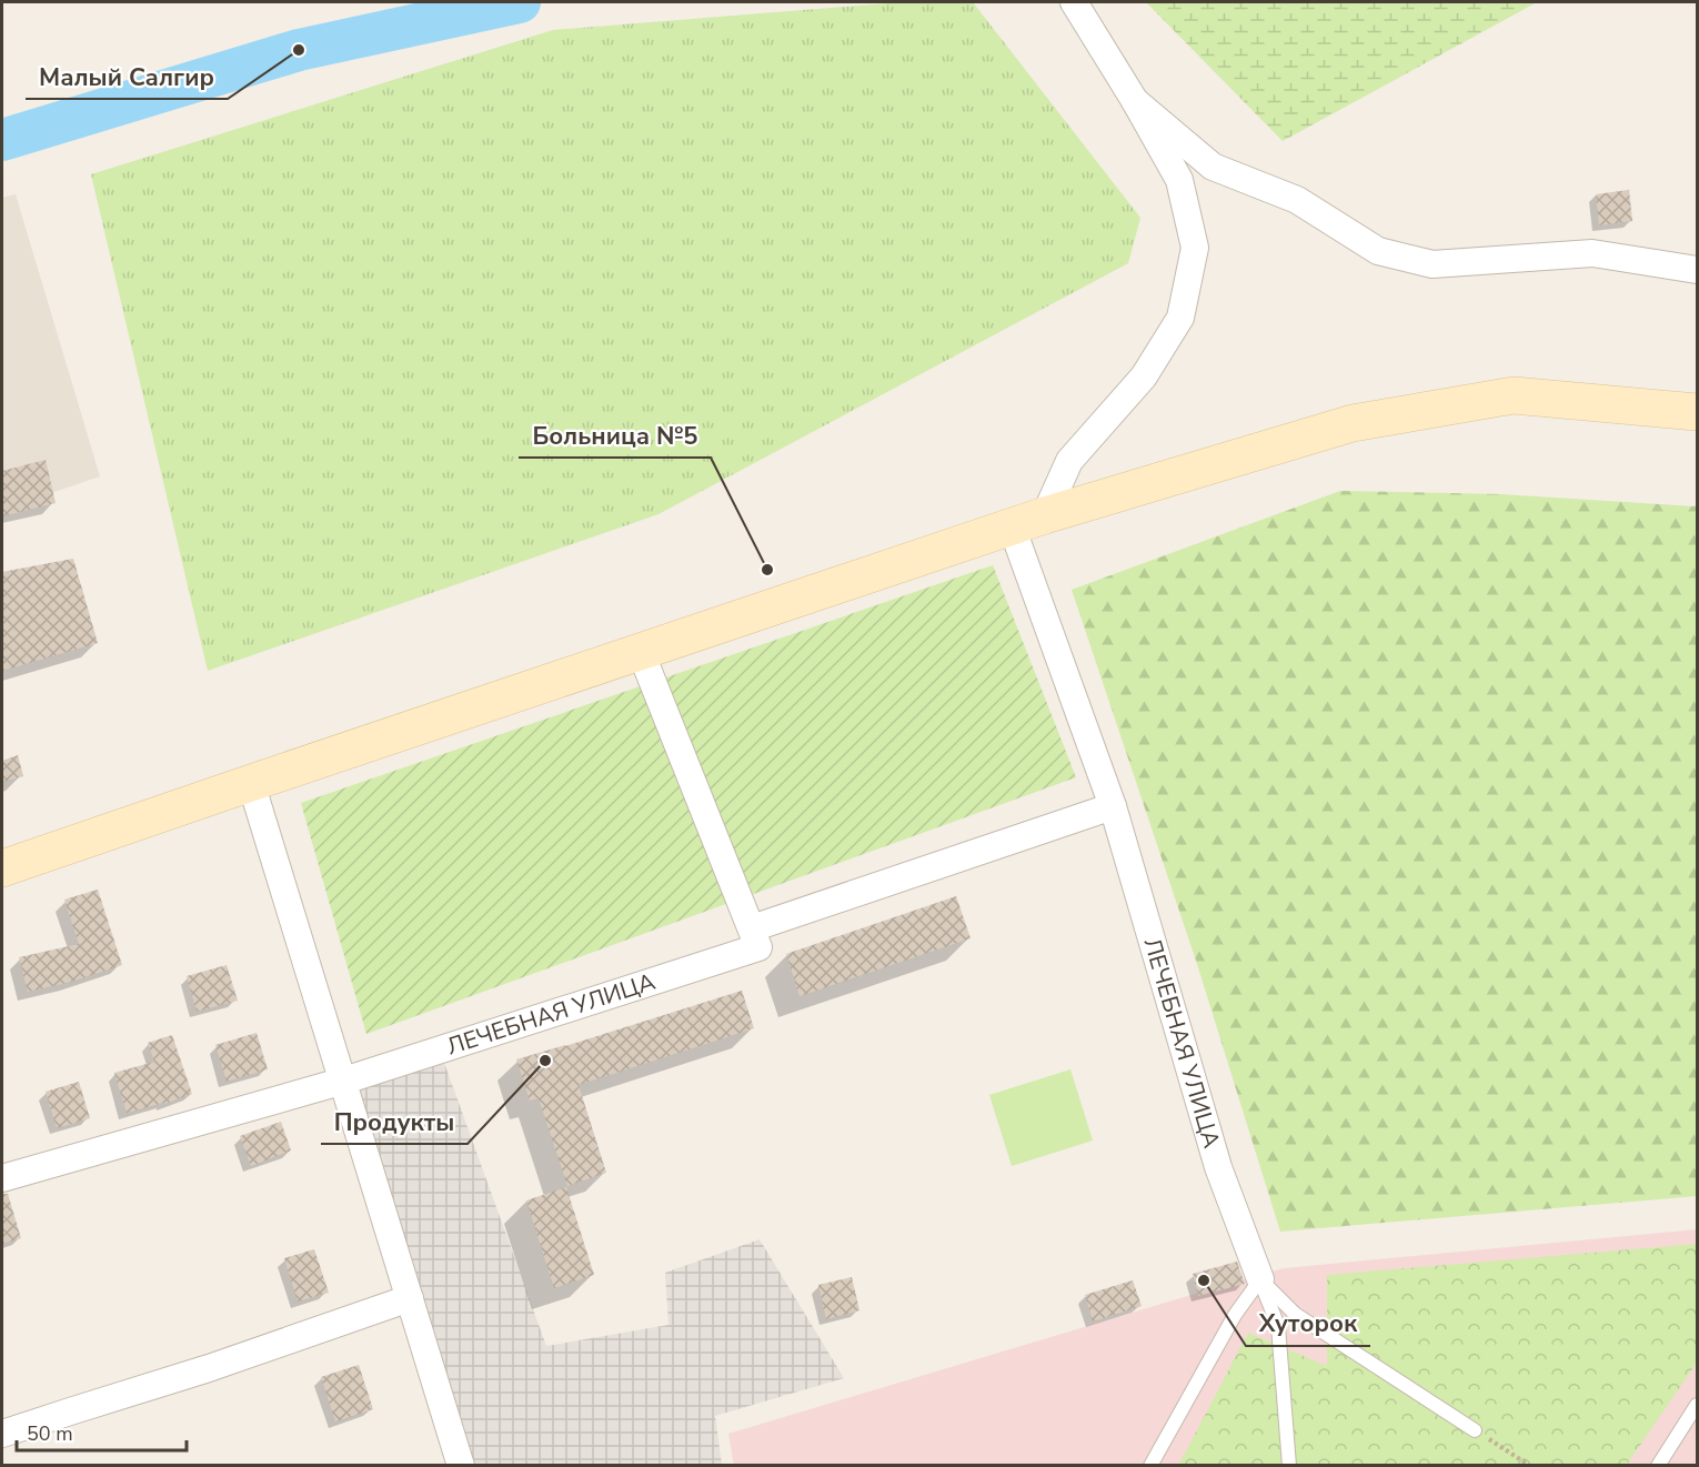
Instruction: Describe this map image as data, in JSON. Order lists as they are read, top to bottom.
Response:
{
  "streets": {
    "street": ["ЛЕЧЕБНАЯ УЛИЦА"]
  },
  "places": [
    "Малый Салгир",
    "Больница №5",
    "Продукты",
    "Хуторок"
  ],
  "scale_bar": "50 m"
}
